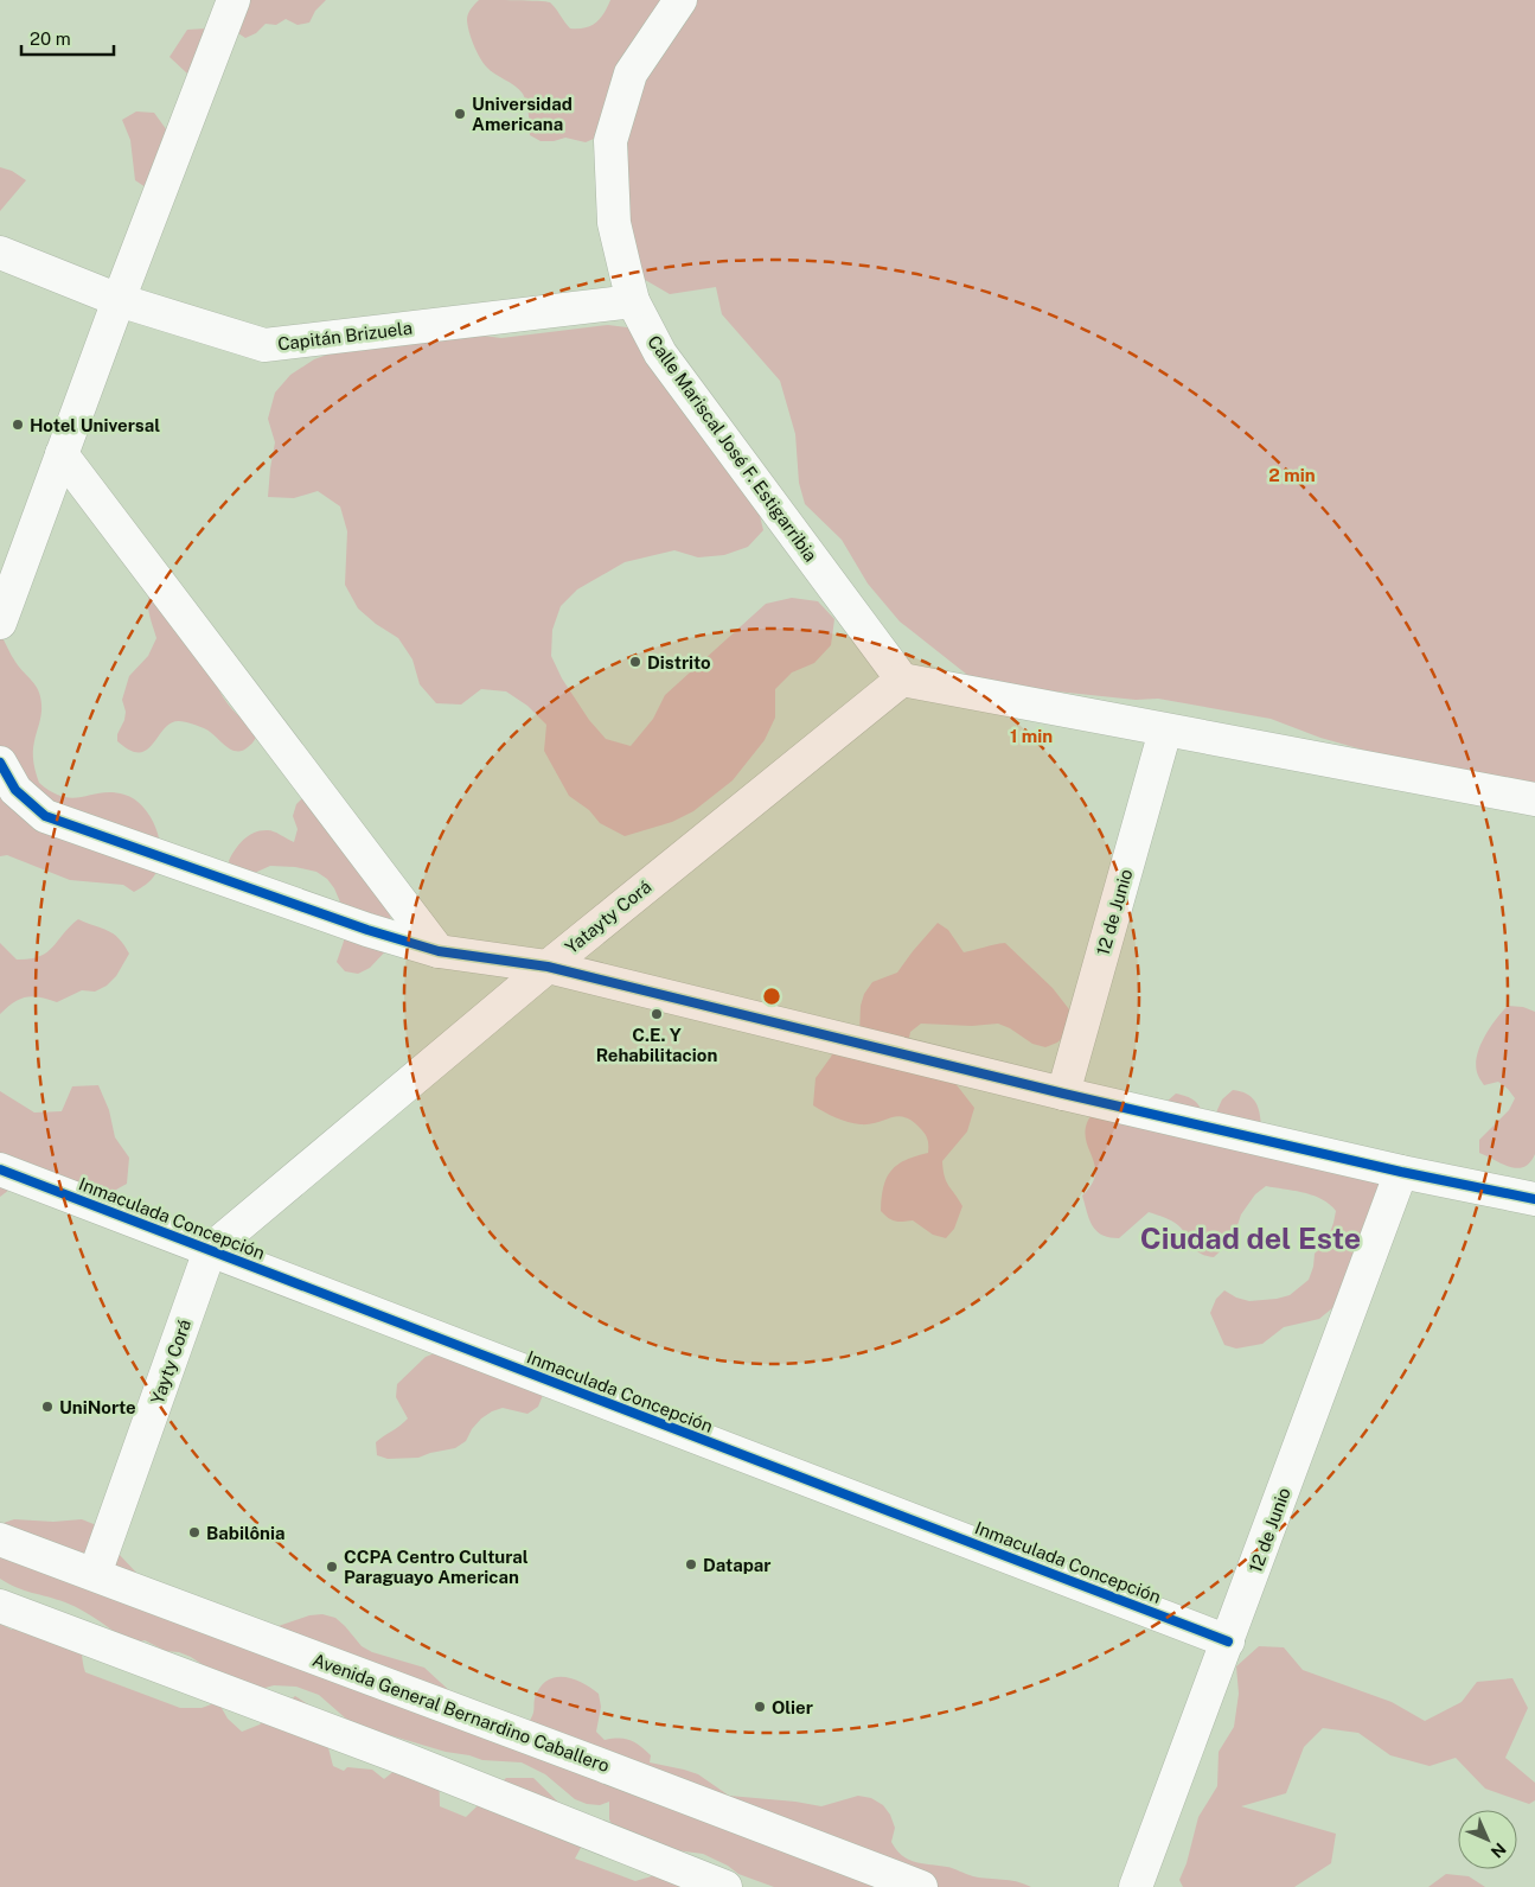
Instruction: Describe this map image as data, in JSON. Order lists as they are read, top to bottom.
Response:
{
  "streets": {
    "street": [
      "Capitán Brizuela",
      "Calle Mariscal José F. Estigarribia",
      "12 de Junio",
      "Yatayty Corá",
      "Inmaculada Concepción",
      "Yayty Corá",
      "Avenida General Bernardino Caballero"
    ]
  },
  "crossings": [
    ["Capitán Brizuela", "Calle Mariscal José F. Estigarribia"],
    ["Calle Mariscal José F. Estigarribia", "Yatayty Corá"],
    ["12 de Junio", "Inmaculada Concepción"],
    ["Yatayty Corá", "Inmaculada Concepción"],
    ["Yatayty Corá", "Yayty Corá"],
    ["Inmaculada Concepción", "Yayty Corá"],
    ["Yayty Corá", "Avenida General Bernardino Caballero"]
  ],
  "districts": ["Ciudad del Este"],
  "places": [
    "Universidad Americana",
    "Hotel Universal",
    "Distrito",
    "C.E. Y Rehabilitacion",
    "UniNorte",
    "Babilônia",
    "Datapar",
    "CCPA Centro Cultural Paraguayo American",
    "Olier"
  ],
  "scale_bar": "20 m",
  "north": "bottom right",
  "rings": ["2 min", "1 min"]
}
